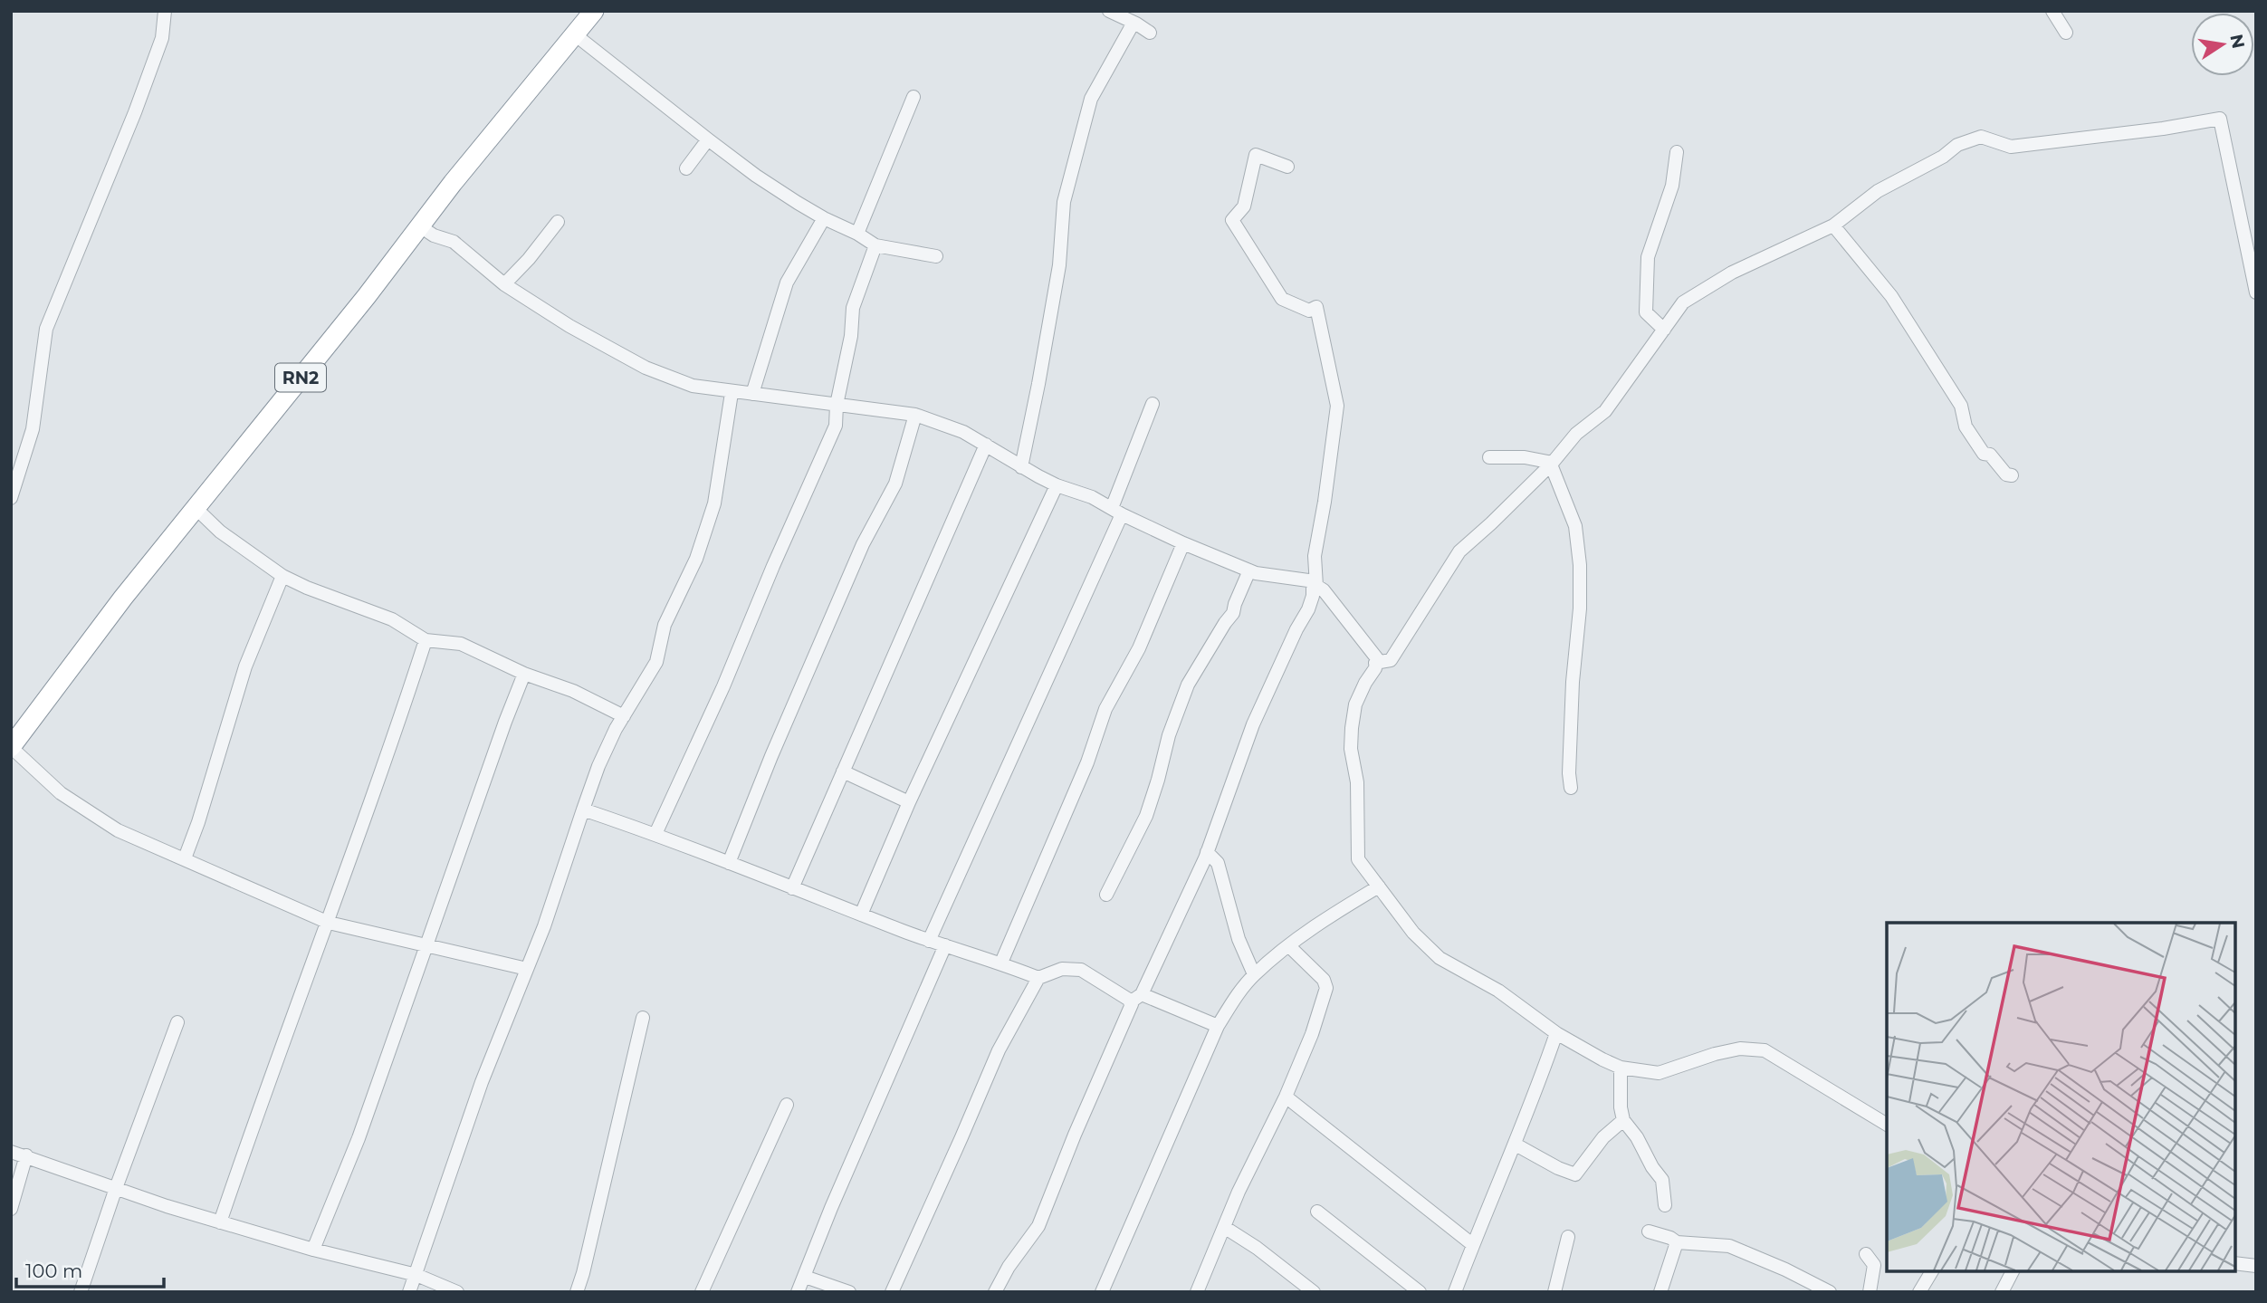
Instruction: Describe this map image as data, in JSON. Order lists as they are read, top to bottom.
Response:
{
  "streets": {
    "highway": ["RN2"]
  },
  "scale_bar": "100 m",
  "north": "right"
}
